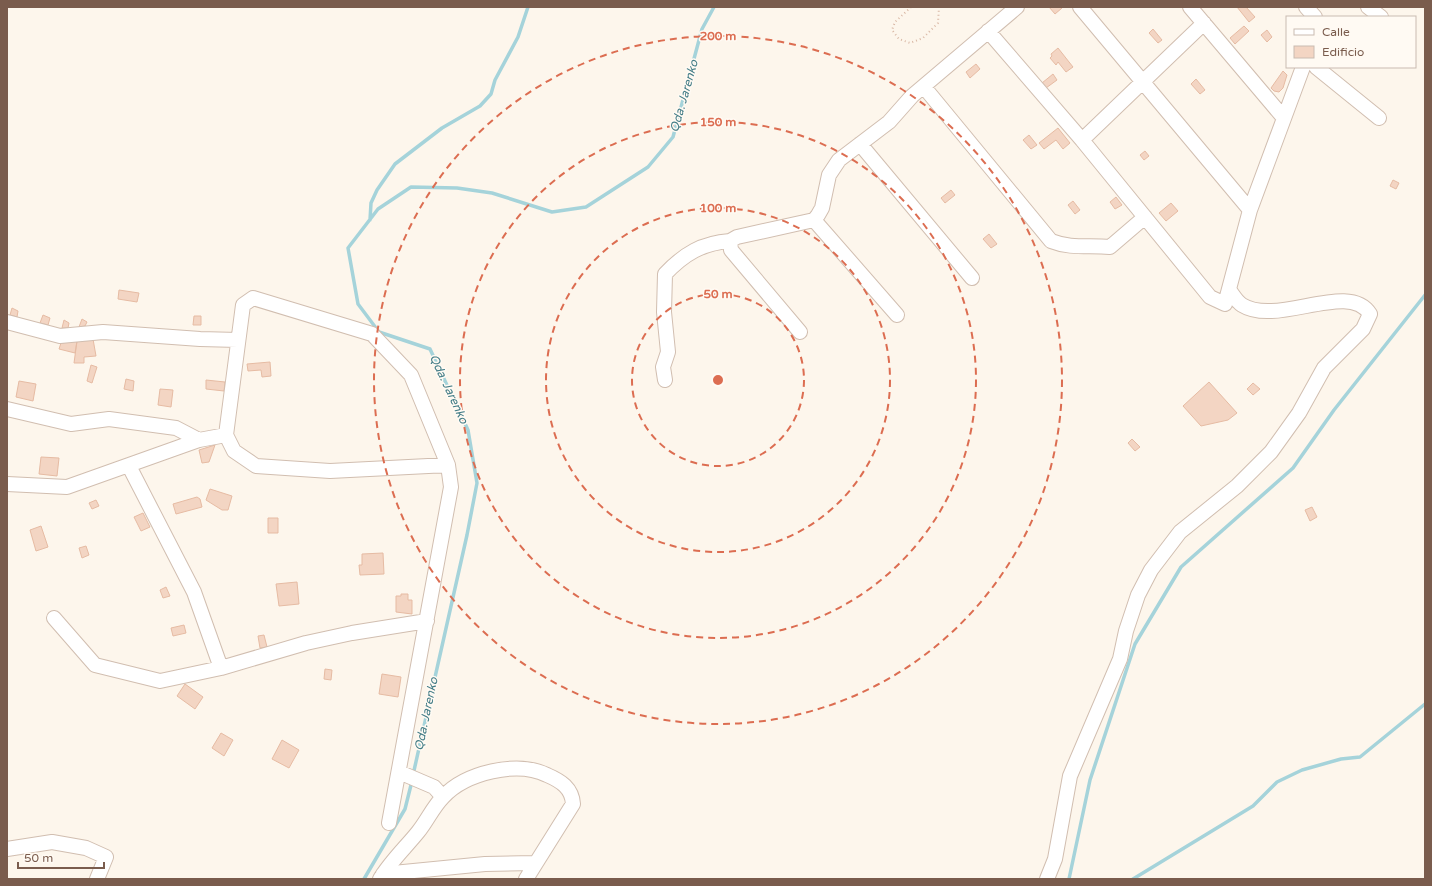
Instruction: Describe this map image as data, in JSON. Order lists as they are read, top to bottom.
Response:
{
  "water": ["Qda. Jarenko"],
  "legend": ["Calle", "Edificio"],
  "scale_bar": "50 m",
  "rings": [
    "200 m",
    "150 m",
    "100 m",
    "50 m"
  ]
}
